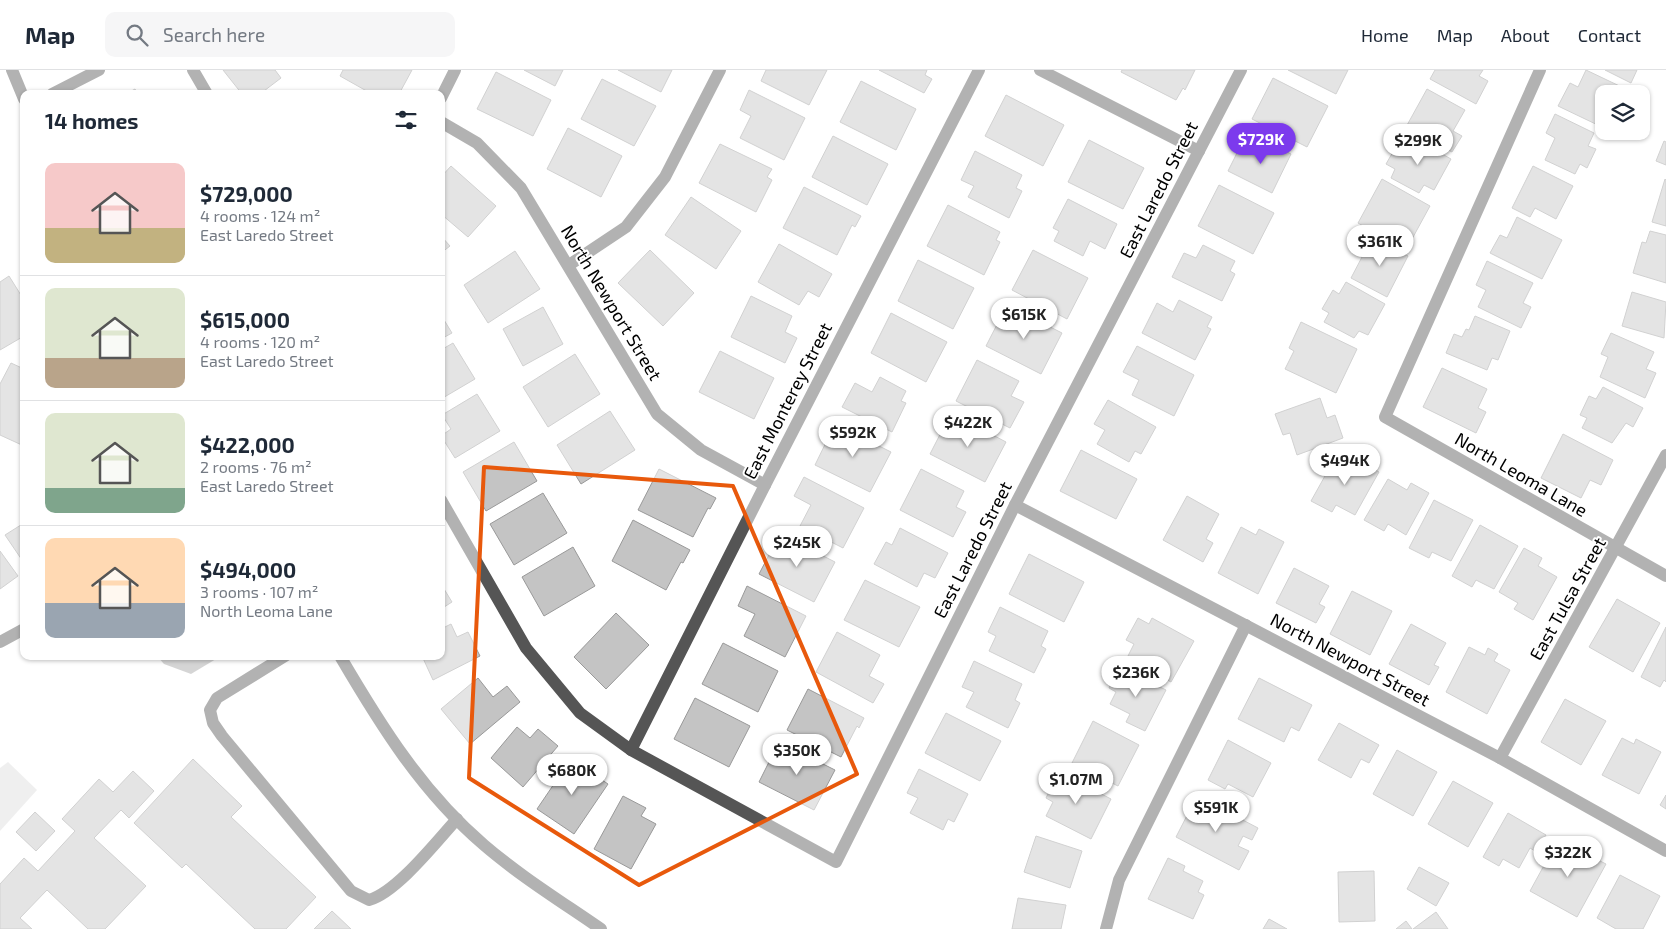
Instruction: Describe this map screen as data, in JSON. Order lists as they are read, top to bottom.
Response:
{
  "streets": {
    "street": [
      "East Laredo Street",
      "North Newport Street",
      "East Monterey Street",
      "North Leoma Lane",
      "East Tulsa Street"
    ]
  },
  "crossings": [
    ["East Laredo Street", "North Newport Street"],
    ["East Laredo Street", "East Monterey Street"],
    ["North Newport Street", "East Monterey Street"],
    ["North Newport Street", "East Tulsa Street"],
    ["North Leoma Lane", "East Tulsa Street"]
  ],
  "page": {
    "header": "Map",
    "search": "Search here",
    "nav": [
      "Home",
      "Map",
      "About",
      "Contact"
    ],
    "heading": "14 homes",
    "price": [
      "$729K",
      "$299K",
      "$361K",
      "$615K",
      "$422K",
      "$592K",
      "$494K",
      "$245K",
      "$236K",
      "$350K",
      "$680K",
      "$1.07M",
      "$591K",
      "$322K"
    ],
    "list": [
      {
        "name": "$729,000",
        "note": "4 rooms · 124 m² · East Laredo Street"
      },
      {
        "name": "$615,000",
        "note": "4 rooms · 120 m² · East Laredo Street"
      },
      {
        "name": "$422,000",
        "note": "2 rooms · 76 m² · East Laredo Street"
      },
      {
        "name": "$494,000",
        "note": "3 rooms · 107 m² · North Leoma Lane"
      }
    ]
  }
}
